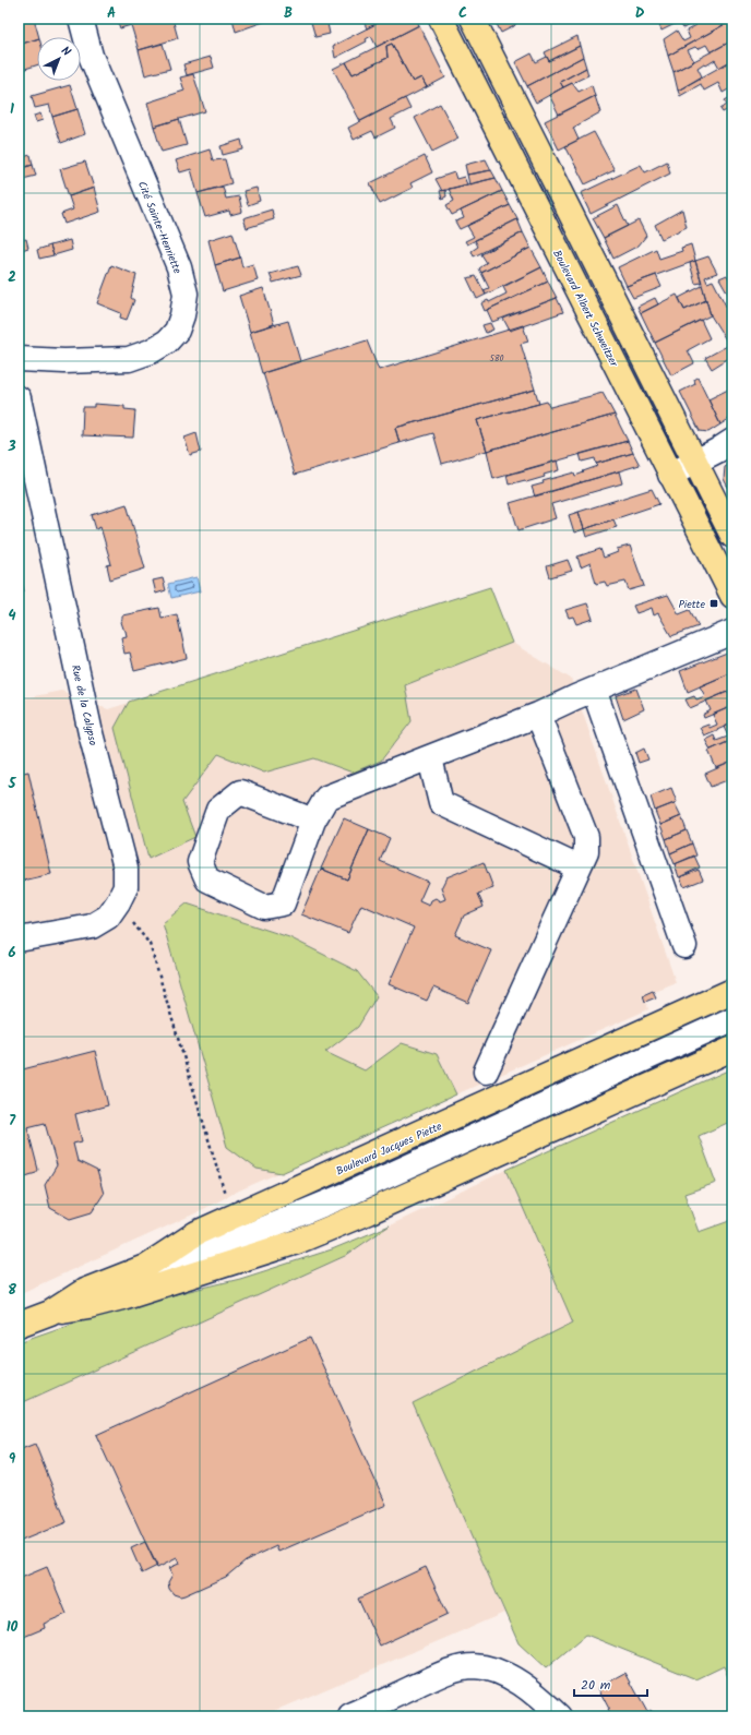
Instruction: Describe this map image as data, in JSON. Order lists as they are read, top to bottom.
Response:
{
  "streets": {
    "main road": ["Boulevard Albert Schweitzer", "Boulevard Jacques Piette"],
    "street": ["Cité Sainte-Henriette", "Rue de la Calypso"]
  },
  "places": {
    "transit": ["Piette"]
  },
  "house_numbers": ["580"],
  "scale_bar": "20 m",
  "north": "top right",
  "grid": {
    "columns": [
      "A",
      "B",
      "C",
      "D"
    ],
    "rows": [
      "1",
      "2",
      "3",
      "4",
      "5",
      "6",
      "7",
      "8",
      "9",
      "10"
    ]
  }
}
